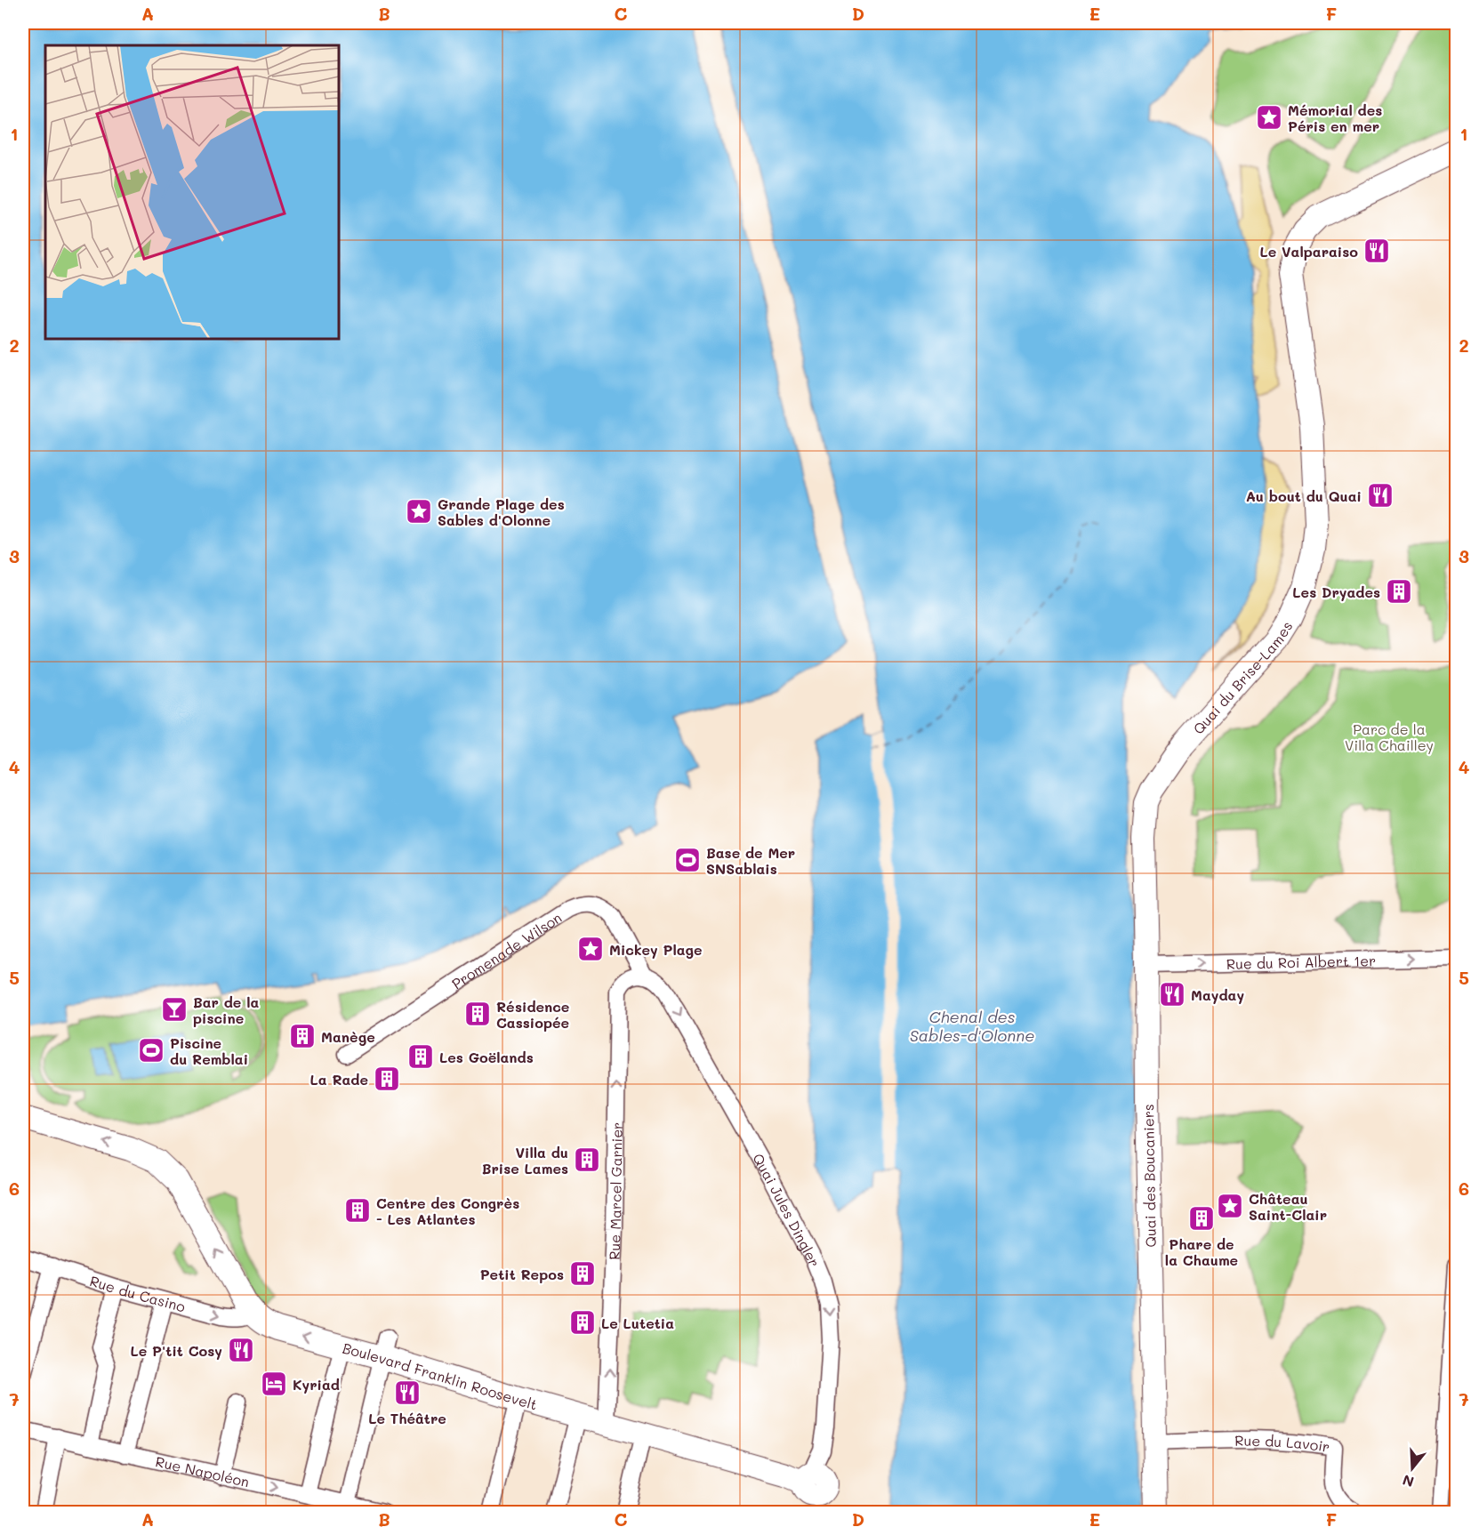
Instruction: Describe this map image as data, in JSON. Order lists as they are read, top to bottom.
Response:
{
  "streets": {
    "street": [
      "Quai du Brise-Lames",
      "Promenade Wilson",
      "Rue du Roi Albert 1er",
      "Quai des Boucaniers",
      "Rue Marcel Garnier",
      "Quai Jules Dingler",
      "Rue du Casino",
      "Boulevard Franklin Roosevelt",
      "Rue du Lavoir",
      "Rue Napoléon"
    ]
  },
  "crossings": [
    ["Quai du Brise-Lames", "Quai des Boucaniers"],
    ["Promenade Wilson", "Rue Marcel Garnier"],
    ["Promenade Wilson", "Quai Jules Dingler"],
    ["Rue du Roi Albert 1er", "Quai des Boucaniers"],
    ["Quai des Boucaniers", "Rue du Lavoir"],
    ["Rue Marcel Garnier", "Quai Jules Dingler"],
    ["Rue Marcel Garnier", "Boulevard Franklin Roosevelt"],
    ["Quai Jules Dingler", "Boulevard Franklin Roosevelt"],
    ["Rue du Casino", "Boulevard Franklin Roosevelt"]
  ],
  "one_way": [
    "Rue du Roi Albert 1er",
    "Rue Marcel Garnier",
    "Quai Jules Dingler",
    "Rue du Casino",
    "Boulevard Franklin Roosevelt"
  ],
  "water": ["Chenal des Sables-d'Olonne"],
  "parks": ["Parc de la Villa Chailley"],
  "places": {
    "place": [
      "Mémorial des Péris en mer",
      "Grande Plage des Sables d'Olonne",
      "Mickey Plage",
      "Château Saint-Clair"
    ],
    "restaurant": [
      "Le Valparaiso",
      "Au bout du Quai",
      "Mayday",
      "Le P'tit Cosy",
      "Le Théâtre"
    ],
    "building": [
      "Les Dryades",
      "Résidence Cassiopée",
      "Manège",
      "Les Goëlands",
      "La Rade",
      "Villa du Brise Lames",
      "Centre des Congrès - Les Atlantes",
      "Phare de la Chaume",
      "Petit Repos",
      "Le Lutetia"
    ],
    "sports": ["Base de Mer SNSablais", "Piscine du Remblai"],
    "bar": ["Bar de la piscine"],
    "hotel": ["Kyriad"]
  },
  "north": "bottom",
  "grid": {
    "columns": [
      "A",
      "B",
      "C",
      "D",
      "E",
      "F"
    ],
    "rows": [
      "1",
      "2",
      "3",
      "4",
      "5",
      "6",
      "7"
    ]
  }
}
